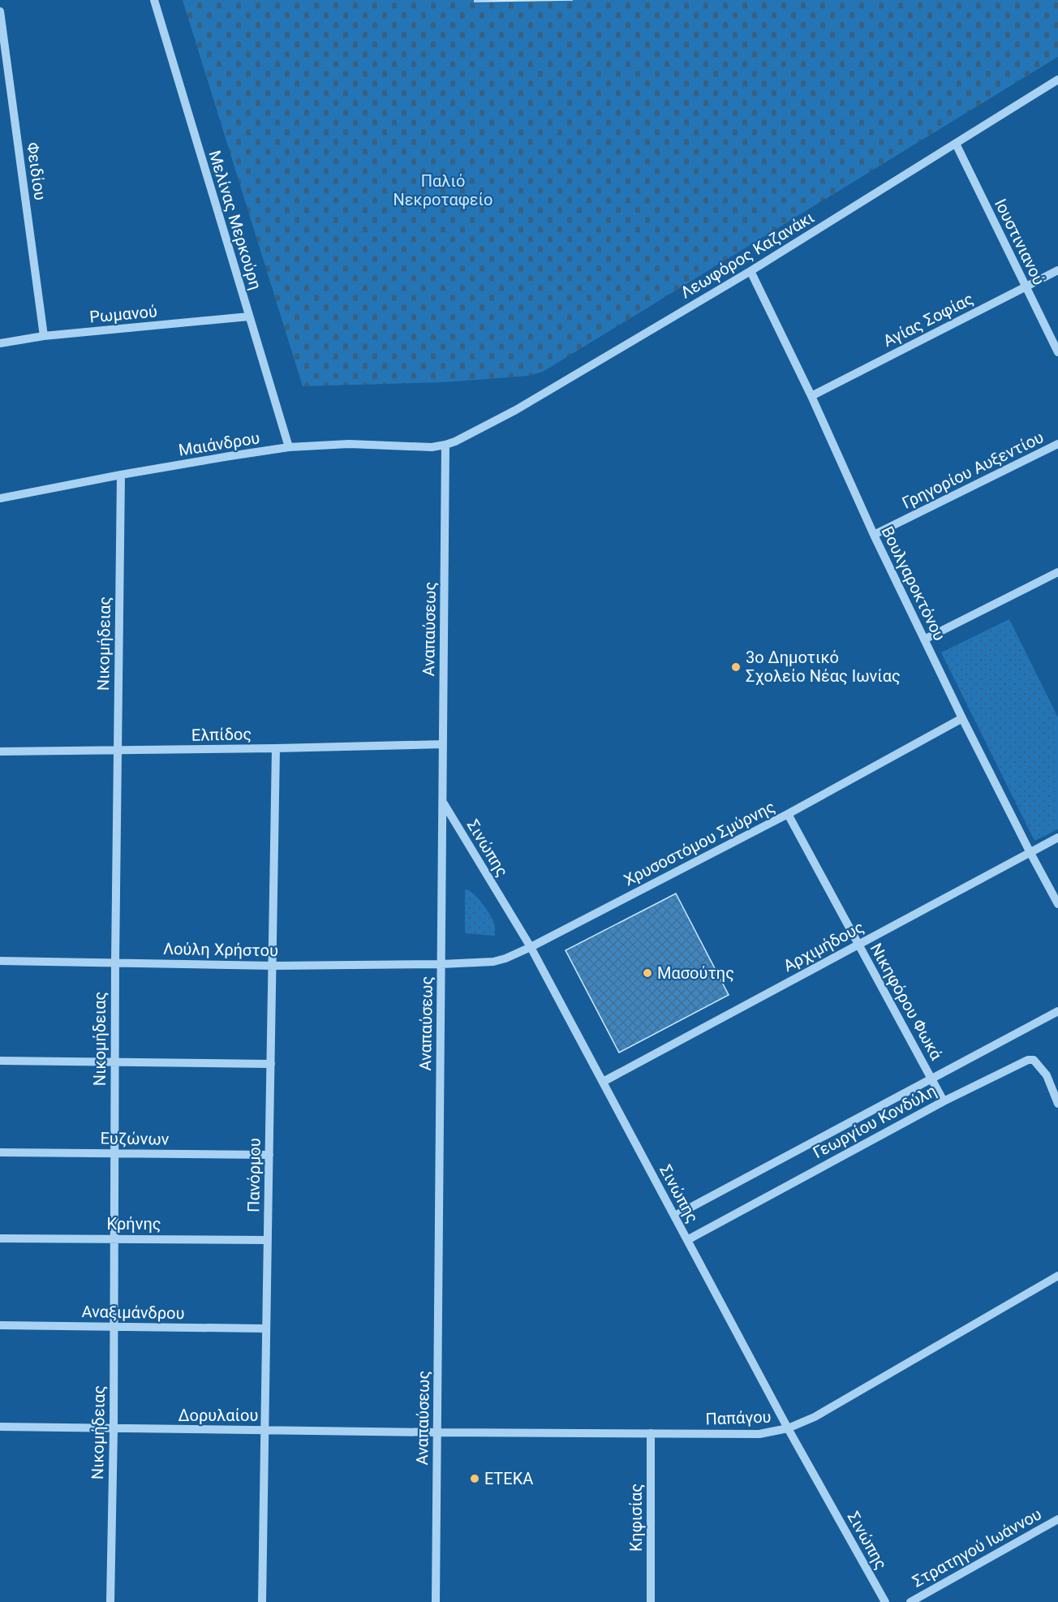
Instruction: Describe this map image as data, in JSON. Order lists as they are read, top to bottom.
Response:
{
  "streets": {
    "street": [
      "Φειδίου",
      "Μελίνας Μερκούρη",
      "Ιουστινιανού",
      "Λεωφόρος Καζανάκι",
      "Ρωμανού",
      "Αγίας Σοφίας",
      "Μαιάνδρου",
      "Γρηγορίου Αυξεντίου",
      "Βουλγαροκτόνου",
      "Αναπαύσεως",
      "Νικομήδειας",
      "Ελπίδος",
      "Χρυσοστόμου Σμύρνης",
      "Σινώπης",
      "Αρχιμήδους",
      "Λούλη Χρήστου",
      "Νικηφόρου Φωκά",
      "Γεωργίου Κονδύλη",
      "Ευζώνων",
      "Πανόρμου",
      "Κρήνης",
      "Αναξιμάνδρου",
      "Δορυλαίου",
      "Παπάγου",
      "Κηφισίας",
      "Στρατηγού Ιωάννου"
    ]
  },
  "crossings": [
    ["Φειδίου", "Ρωμανού"],
    ["Μελίνας Μερκούρη", "Ρωμανού"],
    ["Μελίνας Μερκούρη", "Μαιάνδρου"],
    ["Ιουστινιανού", "Λεωφόρος Καζανάκι"],
    ["Ιουστινιανού", "Αγίας Σοφίας"],
    ["Λεωφόρος Καζανάκι", "Μαιάνδρου"],
    ["Λεωφόρος Καζανάκι", "Βουλγαροκτόνου"],
    ["Λεωφόρος Καζανάκι", "Αναπαύσεως"],
    ["Αγίας Σοφίας", "Βουλγαροκτόνου"],
    ["Μαιάνδρου", "Αναπαύσεως"],
    ["Μαιάνδρου", "Νικομήδειας"],
    ["Γρηγορίου Αυξεντίου", "Βουλγαροκτόνου"],
    ["Βουλγαροκτόνου", "Χρυσοστόμου Σμύρνης"],
    ["Βουλγαροκτόνου", "Αρχιμήδους"],
    ["Αναπαύσεως", "Ελπίδος"],
    ["Αναπαύσεως", "Χρυσοστόμου Σμύρνης"],
    ["Αναπαύσεως", "Σινώπης"],
    ["Αναπαύσεως", "Λούλη Χρήστου"],
    ["Αναπαύσεως", "Δορυλαίου"],
    ["Αναπαύσεως", "Παπάγου"],
    ["Νικομήδειας", "Ελπίδος"],
    ["Νικομήδειας", "Λούλη Χρήστου"],
    ["Νικομήδειας", "Ευζώνων"],
    ["Νικομήδειας", "Κρήνης"],
    ["Νικομήδειας", "Αναξιμάνδρου"],
    ["Νικομήδειας", "Δορυλαίου"],
    ["Ελπίδος", "Πανόρμου"],
    ["Χρυσοστόμου Σμύρνης", "Σινώπης"],
    ["Χρυσοστόμου Σμύρνης", "Λούλη Χρήστου"],
    ["Χρυσοστόμου Σμύρνης", "Νικηφόρου Φωκά"],
    ["Σινώπης", "Αρχιμήδους"],
    ["Σινώπης", "Γεωργίου Κονδύλη"],
    ["Σινώπης", "Παπάγου"],
    ["Αρχιμήδους", "Νικηφόρου Φωκά"],
    ["Λούλη Χρήστου", "Πανόρμου"],
    ["Νικηφόρου Φωκά", "Γεωργίου Κονδύλη"],
    ["Ευζώνων", "Πανόρμου"],
    ["Πανόρμου", "Κρήνης"],
    ["Πανόρμου", "Αναξιμάνδρου"],
    ["Πανόρμου", "Δορυλαίου"],
    ["Δορυλαίου", "Παπάγου"],
    ["Παπάγου", "Κηφισίας"]
  ],
  "parks": ["Παλιό Νεκροταφείο"],
  "places": ["3ο Δημοτικό Σχολείο Νέας Ιωνίας", "Μασούτης", "ΕΤΕΚΑ"]
}
